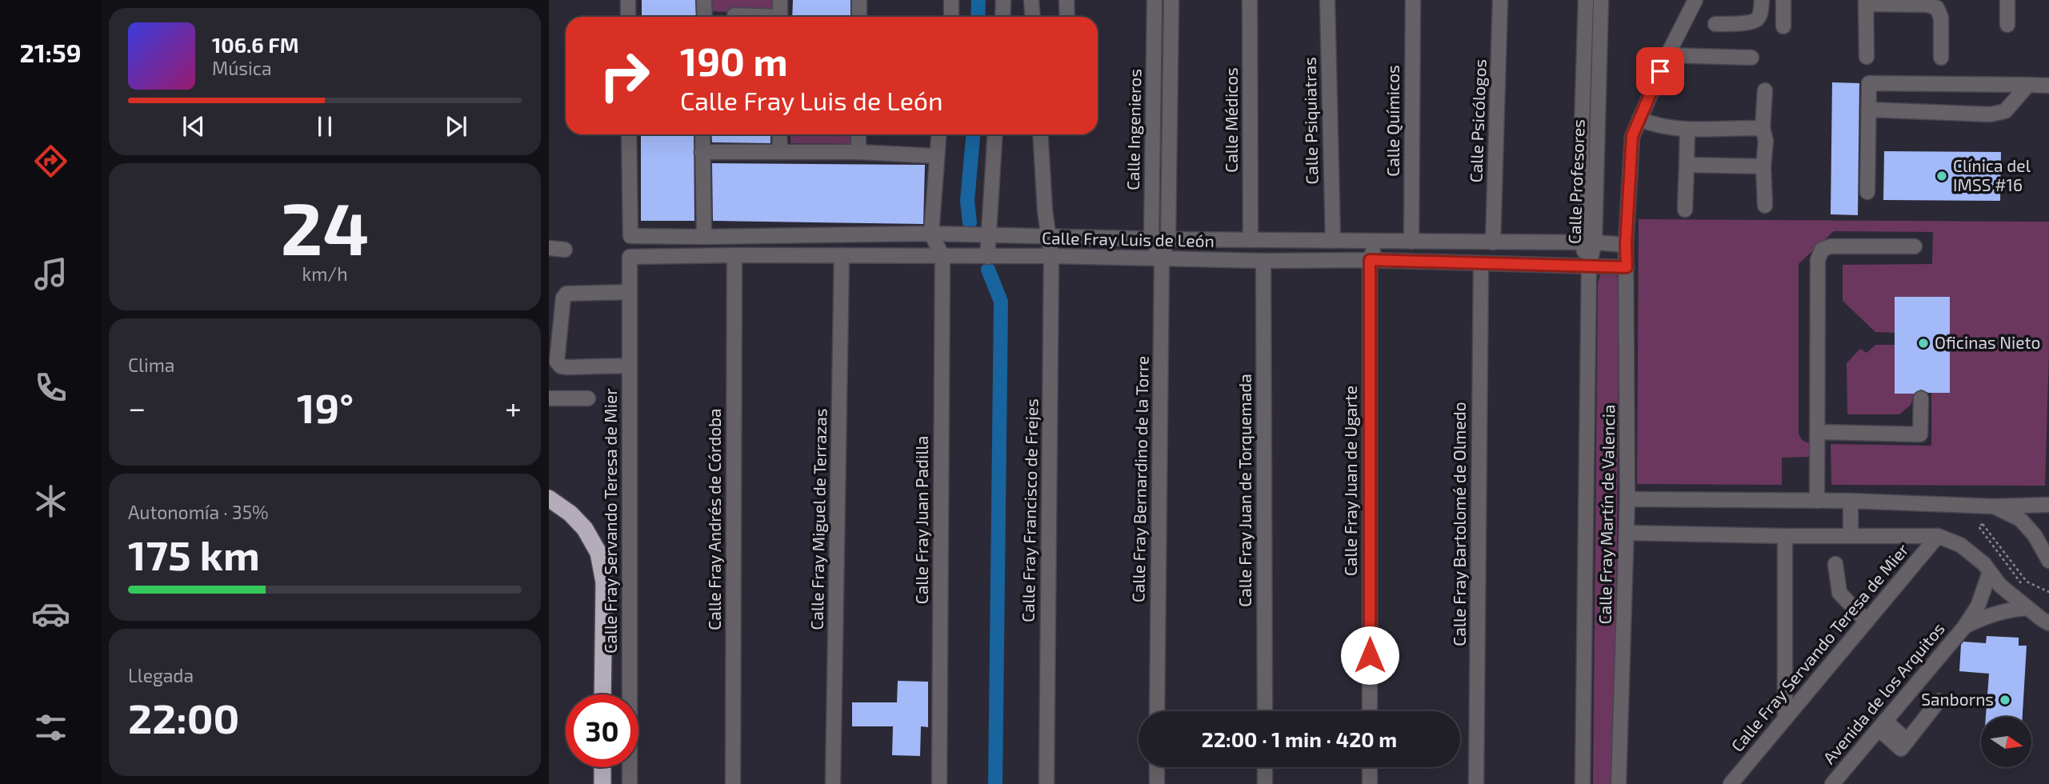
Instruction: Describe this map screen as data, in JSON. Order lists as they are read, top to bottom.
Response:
{
  "streets": {
    "street": [
      "Calle Médicos",
      "Calle Psiquiatras",
      "Calle Químicos",
      "Calle Psicólogos",
      "Calle Ingenieros",
      "Calle Profesores",
      "Calle Fray Luis de León",
      "Calle Fray Bernardino de la Torre",
      "Calle Fray Juan de Ugarte",
      "Calle Fray Juan de Torquemada",
      "Calle Fray Francisco de Frejes",
      "Calle Fray Martín de Valencia",
      "Calle Fray Andrés de Córdoba",
      "Calle Fray Miguel de Terrazas",
      "Calle Fray Juan Padilla",
      "Calle Fray Servando Teresa de Mier",
      "Calle Fray Bartolomé de Olmedo",
      "Avenida de los Arquitos"
    ]
  },
  "crossings": [
    ["Calle Médicos", "Calle Fray Luis de León"],
    ["Calle Psiquiatras", "Calle Fray Luis de León"],
    ["Calle Químicos", "Calle Fray Luis de León"],
    ["Calle Psicólogos", "Calle Fray Luis de León"],
    ["Calle Ingenieros", "Calle Fray Luis de León"],
    ["Calle Ingenieros", "Calle Fray Bernardino de la Torre"],
    ["Calle Profesores", "Calle Fray Luis de León"],
    ["Calle Profesores", "Calle Fray Martín de Valencia"],
    ["Calle Fray Luis de León", "Calle Fray Bernardino de la Torre"],
    ["Calle Fray Luis de León", "Calle Fray Juan de Ugarte"],
    ["Calle Fray Luis de León", "Calle Fray Juan de Torquemada"],
    ["Calle Fray Luis de León", "Calle Fray Francisco de Frejes"],
    ["Calle Fray Luis de León", "Calle Fray Martín de Valencia"],
    ["Calle Fray Luis de León", "Calle Fray Andrés de Córdoba"],
    ["Calle Fray Luis de León", "Calle Fray Miguel de Terrazas"],
    ["Calle Fray Luis de León", "Calle Fray Juan Padilla"],
    ["Calle Fray Luis de León", "Calle Fray Servando Teresa de Mier"],
    ["Calle Fray Luis de León", "Calle Fray Bartolomé de Olmedo"]
  ],
  "places": ["Clínica del IMSS #16", "Oficinas Nieto", "Sanborns"],
  "north": "right",
  "page": {
    "tabs": "21:59",
    "turn": ["190 m", "Calle Fray Luis de León"],
    "song": ["106.6 FM", "Música"],
    "tile": [
      ["24", "km/h"],
      "Clima",
      ["Autonomía · 35%", "175 km"],
      ["Llegada", "22:00"]
    ],
    "heat": ["−", "19°", "+"],
    "limit": "30",
    "trip": "22:00 · 1 min · 420 m"
  }
}
